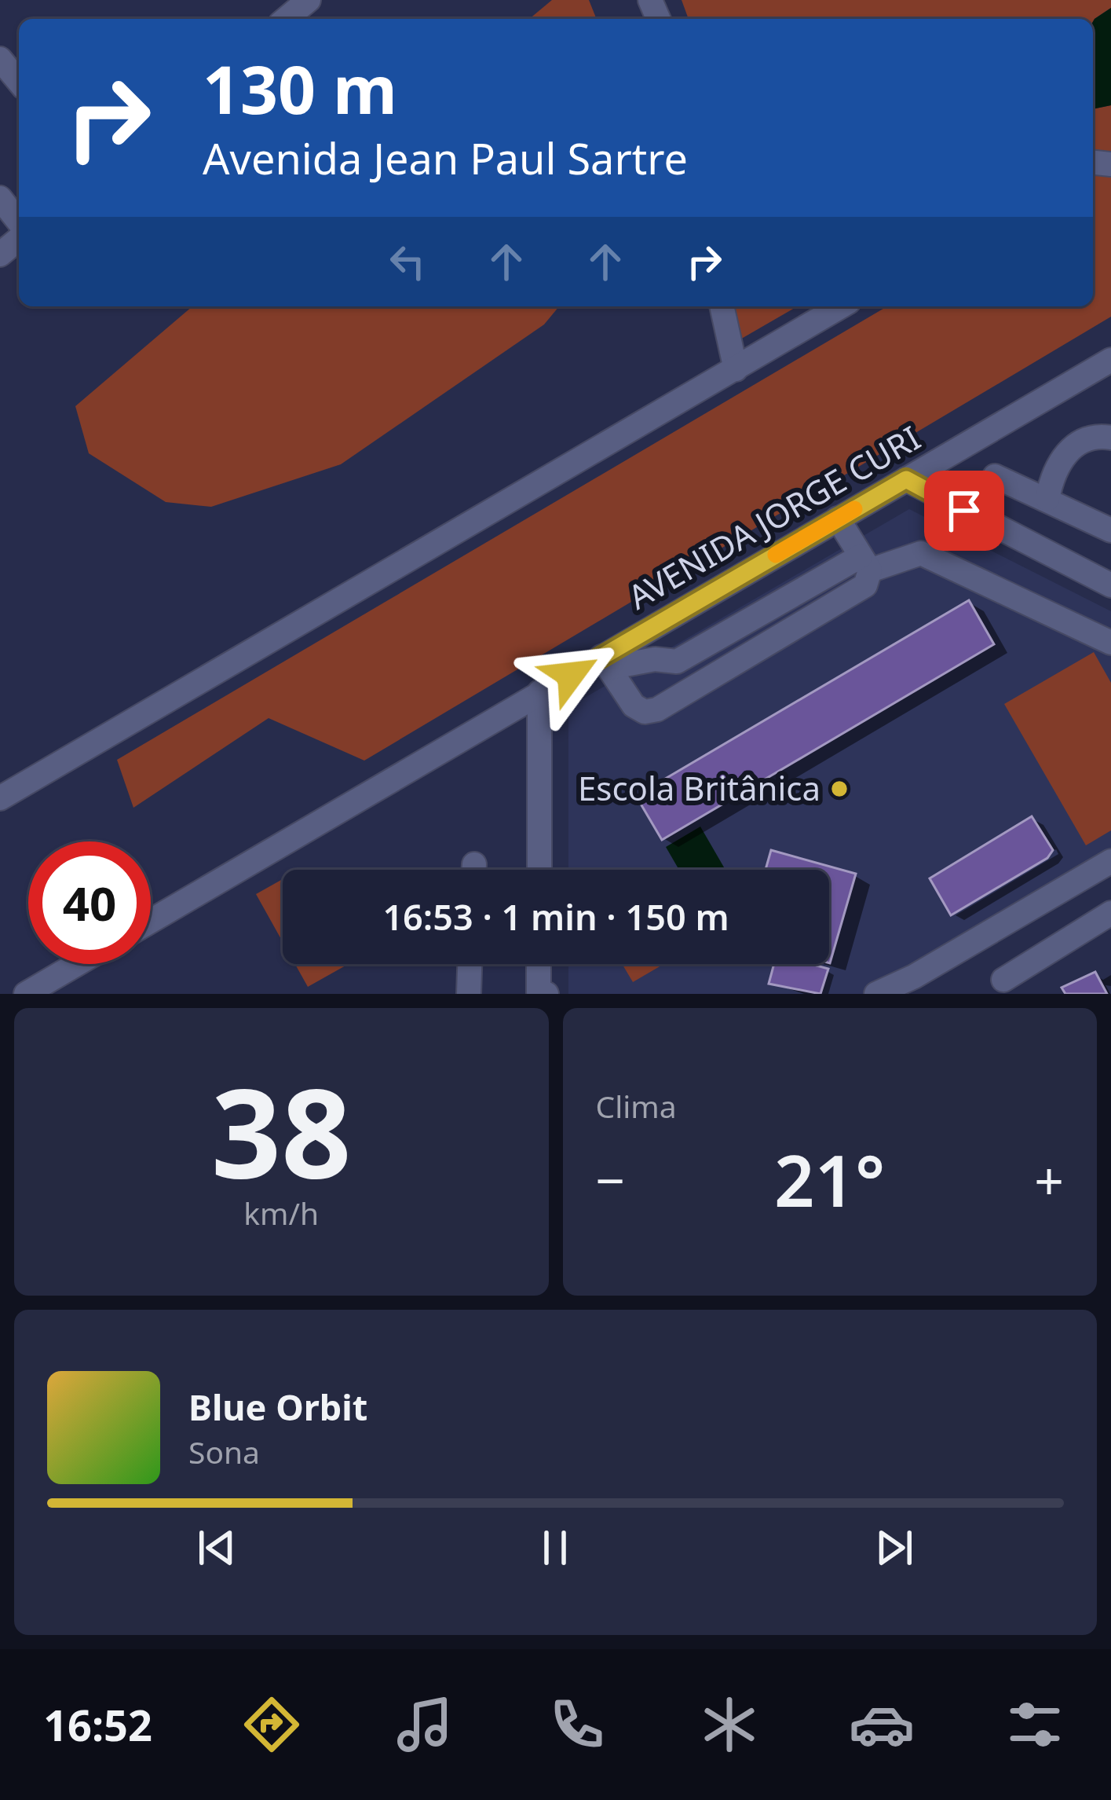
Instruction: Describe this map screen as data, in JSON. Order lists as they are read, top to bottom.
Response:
{
  "streets": {
    "street": ["AVENIDA JORGE CURI"]
  },
  "places": ["Escola Britânica"],
  "page": {
    "turn": ["130 m", "Avenida Jean Paul Sartre"],
    "limit": "40",
    "trip": "16:53 · 1 min · 150 m",
    "tile": [
      ["38", "km/h"],
      "Clima"
    ],
    "heat": ["−", "21°", "+"],
    "song": ["Blue Orbit", "Sona"],
    "tabs": "16:52"
  }
}
